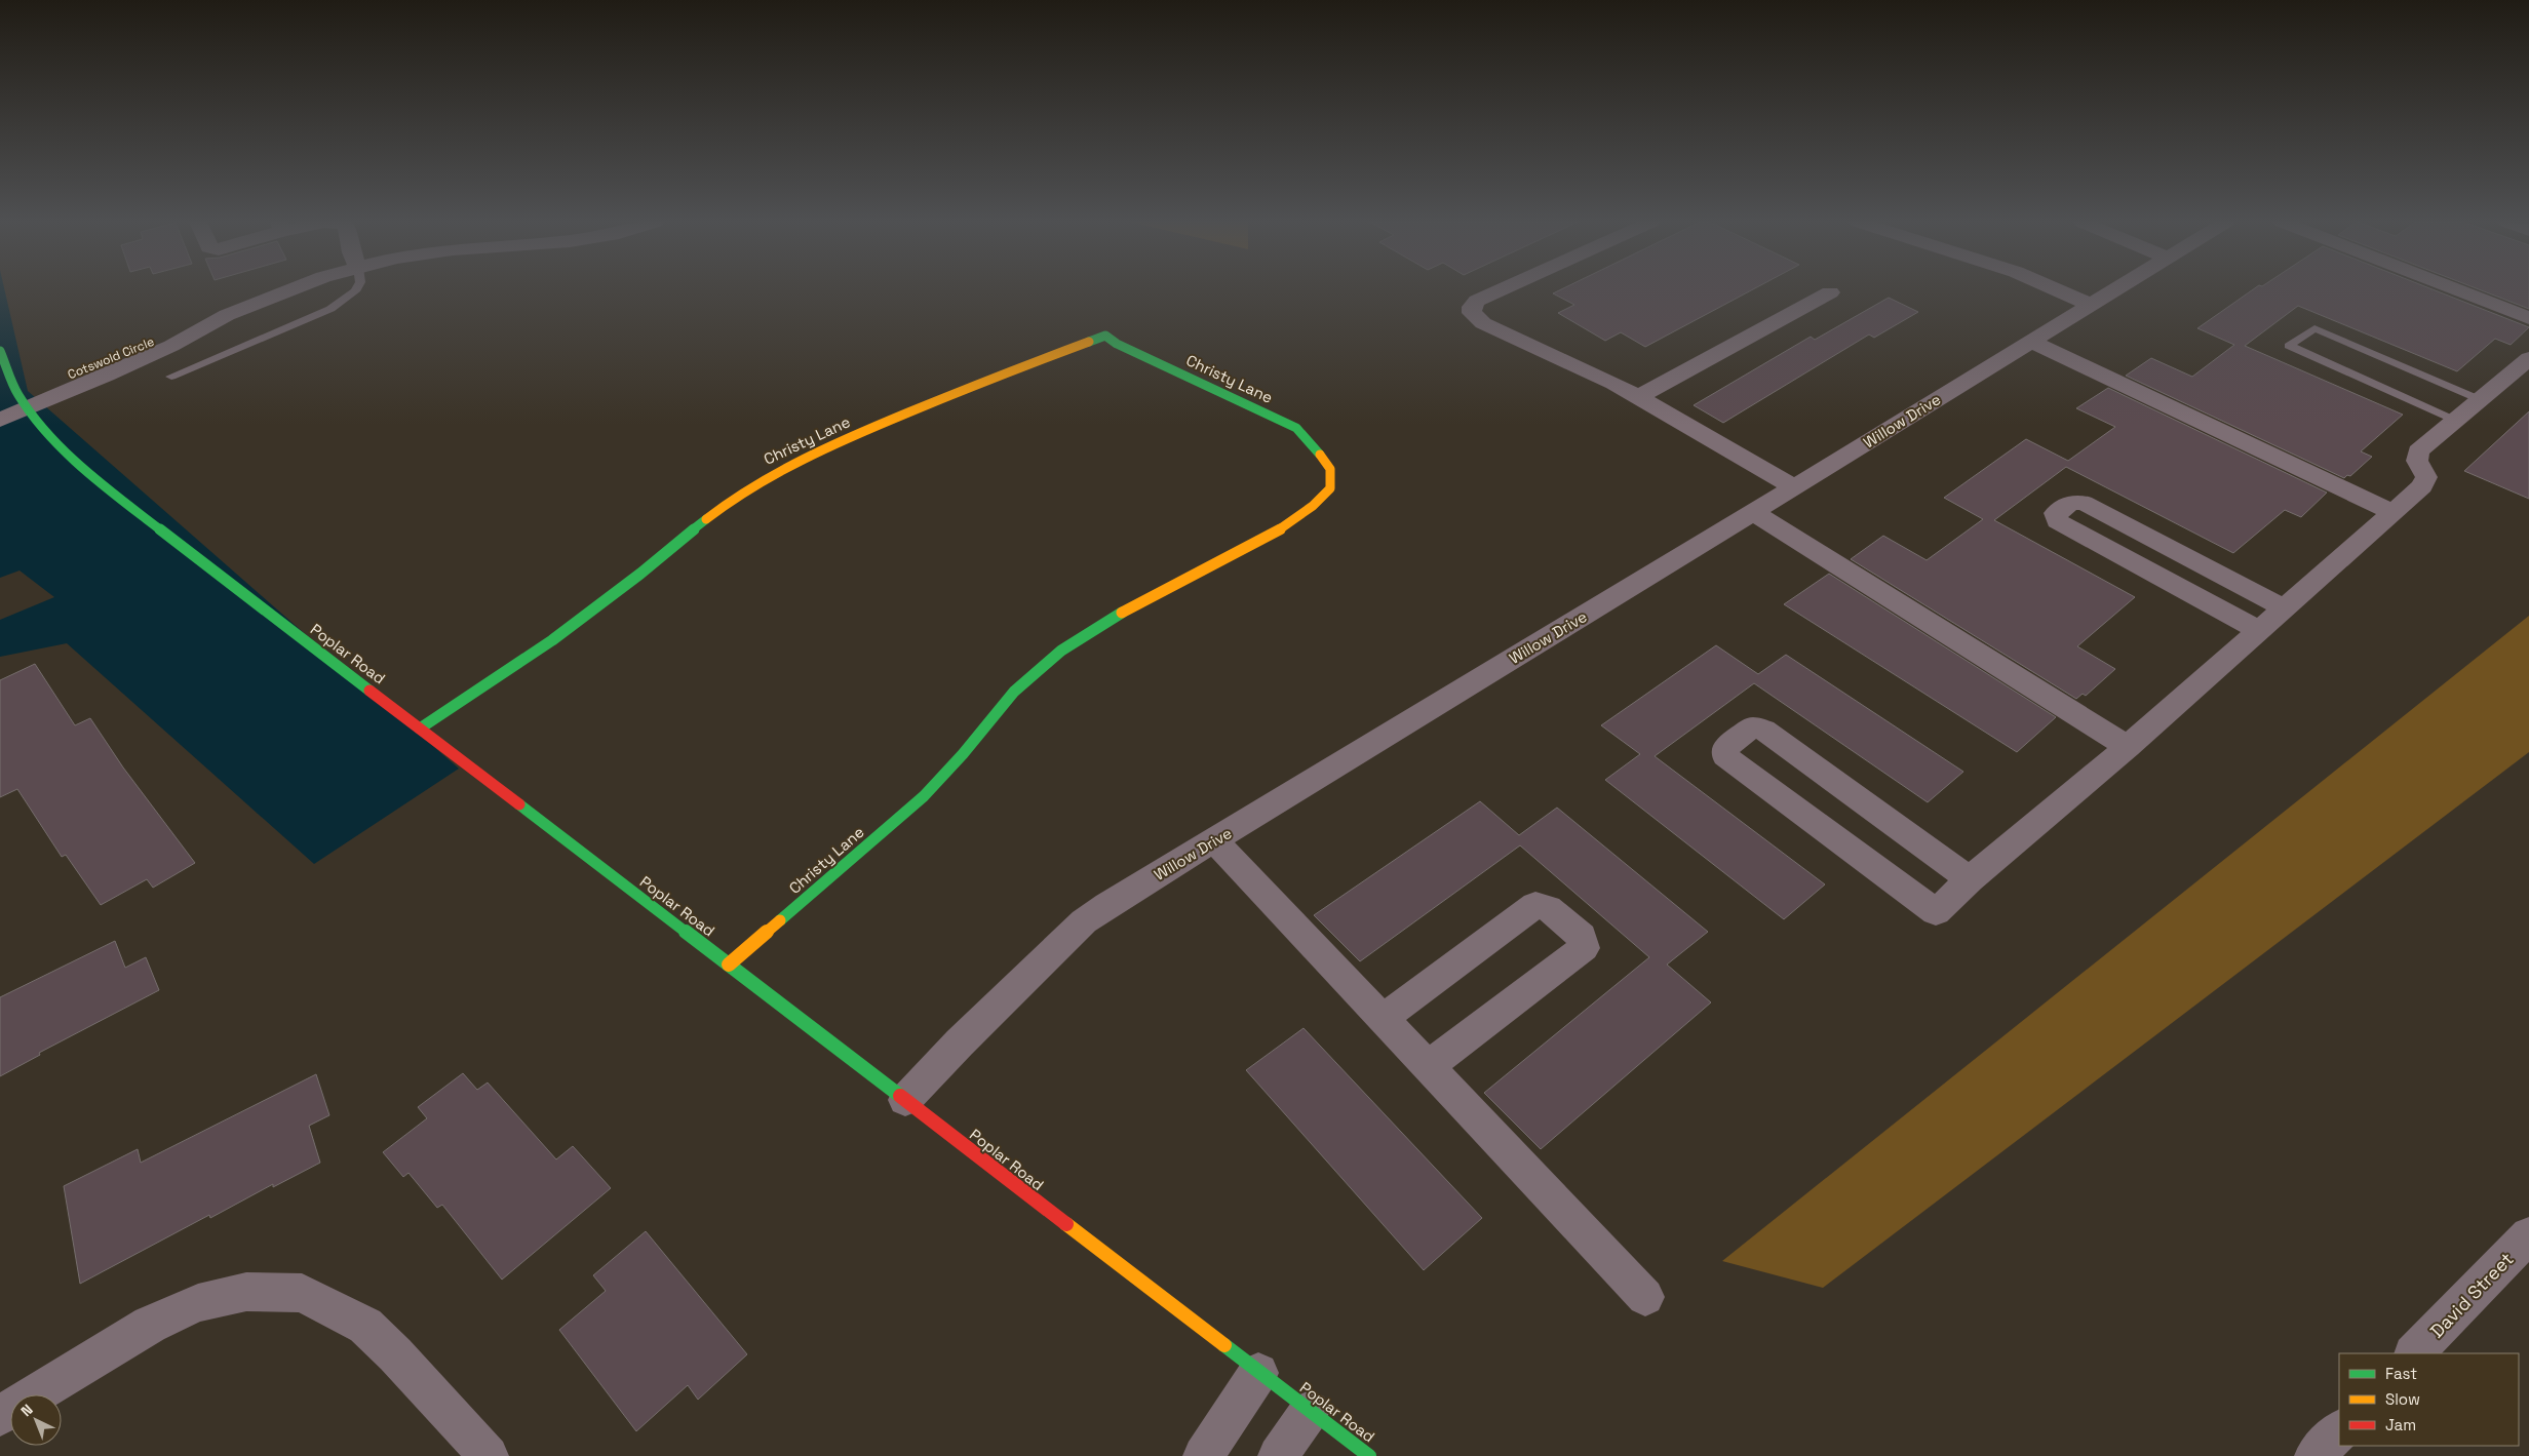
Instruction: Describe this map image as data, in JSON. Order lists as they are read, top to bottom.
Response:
{
  "streets": {
    "street": [
      "Cotswold Circle",
      "Christy Lane",
      "Willow Drive",
      "Poplar Road",
      "David Street"
    ]
  },
  "crossings": [
    ["Cotswold Circle", "Poplar Road"],
    ["Christy Lane", "Poplar Road"],
    ["Willow Drive", "Poplar Road"]
  ],
  "legend": ["Fast", "Slow", "Jam"],
  "north": "top left"
}
